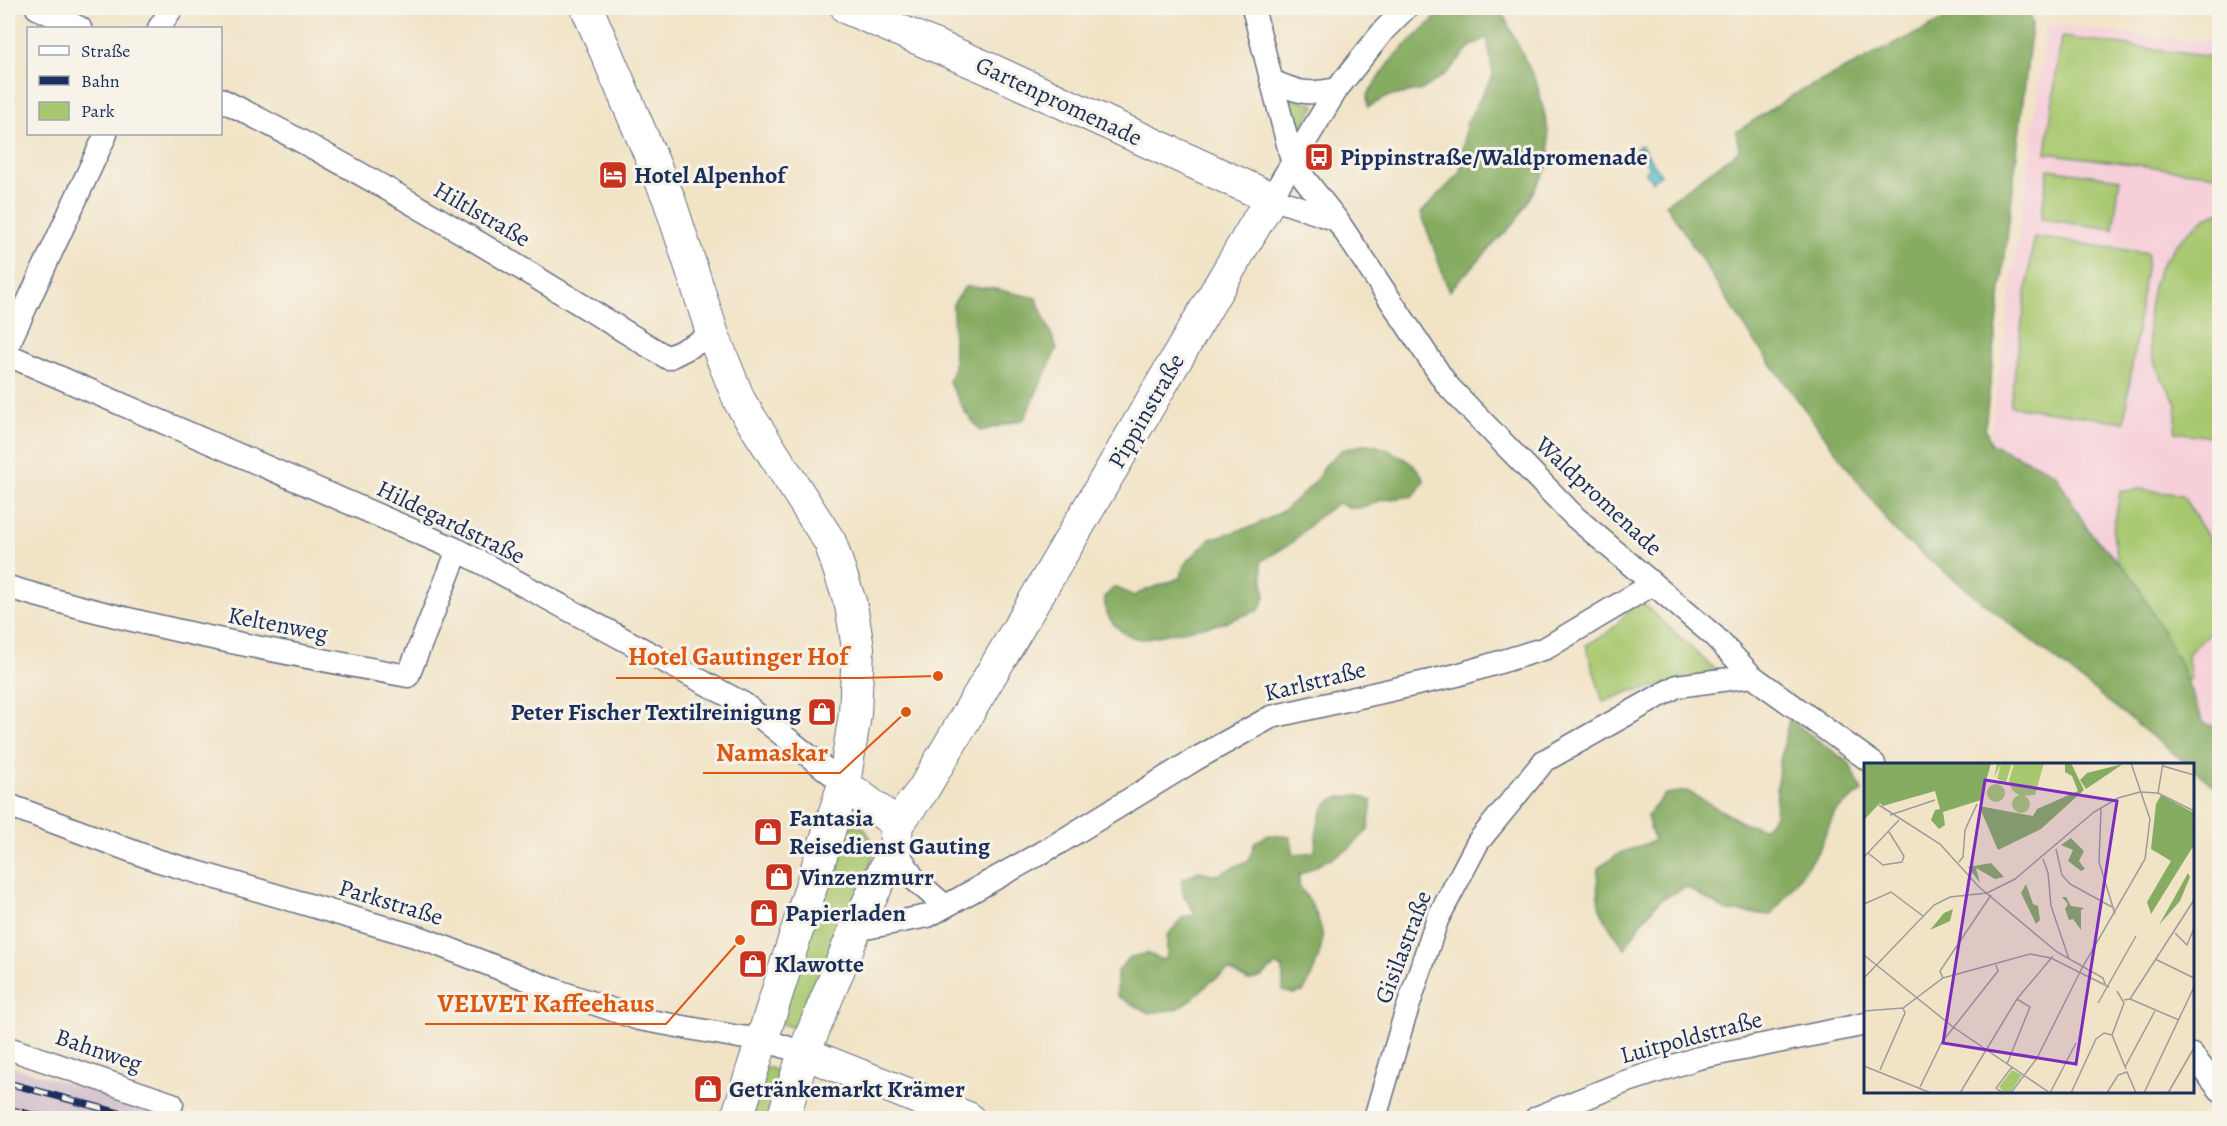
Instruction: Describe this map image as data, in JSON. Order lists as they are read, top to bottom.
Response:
{
  "streets": {
    "street": [
      "Gartenpromenade",
      "Hiltlstraße",
      "Pippinstraße",
      "Waldpromenade",
      "Hildegardstraße",
      "Keltenweg",
      "Karlstraße",
      "Parkstraße",
      "Gisilastraße",
      "Luitpoldstraße",
      "Bahnweg"
    ]
  },
  "crossings": [
    ["Gartenpromenade", "Pippinstraße"],
    ["Pippinstraße", "Waldpromenade"],
    ["Pippinstraße", "Karlstraße"],
    ["Pippinstraße", "Parkstraße"],
    ["Waldpromenade", "Karlstraße"],
    ["Waldpromenade", "Gisilastraße"],
    ["Hildegardstraße", "Keltenweg"]
  ],
  "places": {
    "bus stop": ["Pippinstraße/Waldpromenade"],
    "hotel": ["Hotel Alpenhof"],
    "other": ["Hotel Gautinger Hof", "Namaskar", "VELVET Kaffeehaus"],
    "shop": [
      "Peter Fischer Textilreinigung",
      "Fantasia Reisedienst Gauting",
      "Vinzenzmurr",
      "Papierladen",
      "Klawotte",
      "Getränkemarkt Krämer"
    ]
  },
  "legend": ["Straße", "Bahn", "Park"]
}
